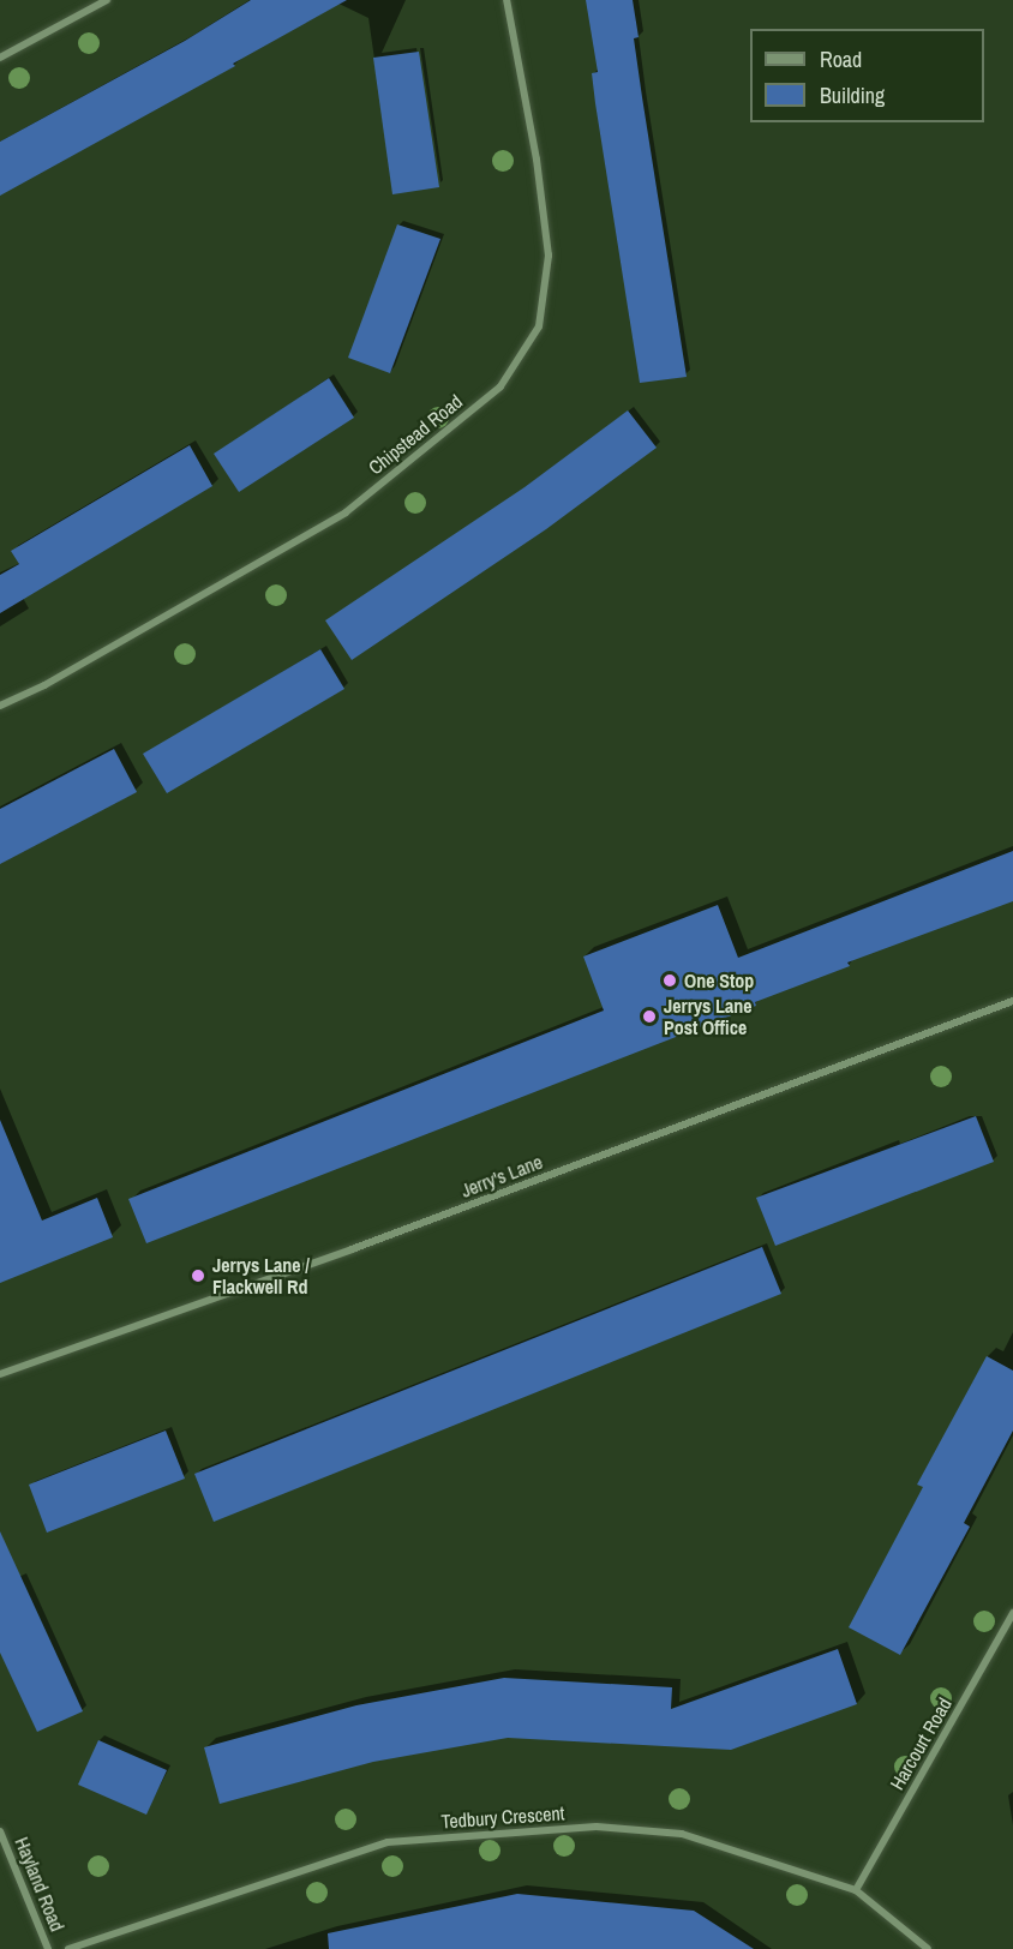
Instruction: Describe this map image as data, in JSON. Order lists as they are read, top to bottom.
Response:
{
  "streets": {
    "street": [
      "Chipstead Road",
      "Jerry's Lane",
      "Harcourt Road",
      "Tedbury Crescent",
      "Hayland Road"
    ]
  },
  "crossings": [
    ["Harcourt Road", "Tedbury Crescent"]
  ],
  "places": ["One Stop", "Jerrys Lane Post Office", "Jerrys Lane / Flackwell Rd"],
  "legend": ["Road", "Building"]
}
